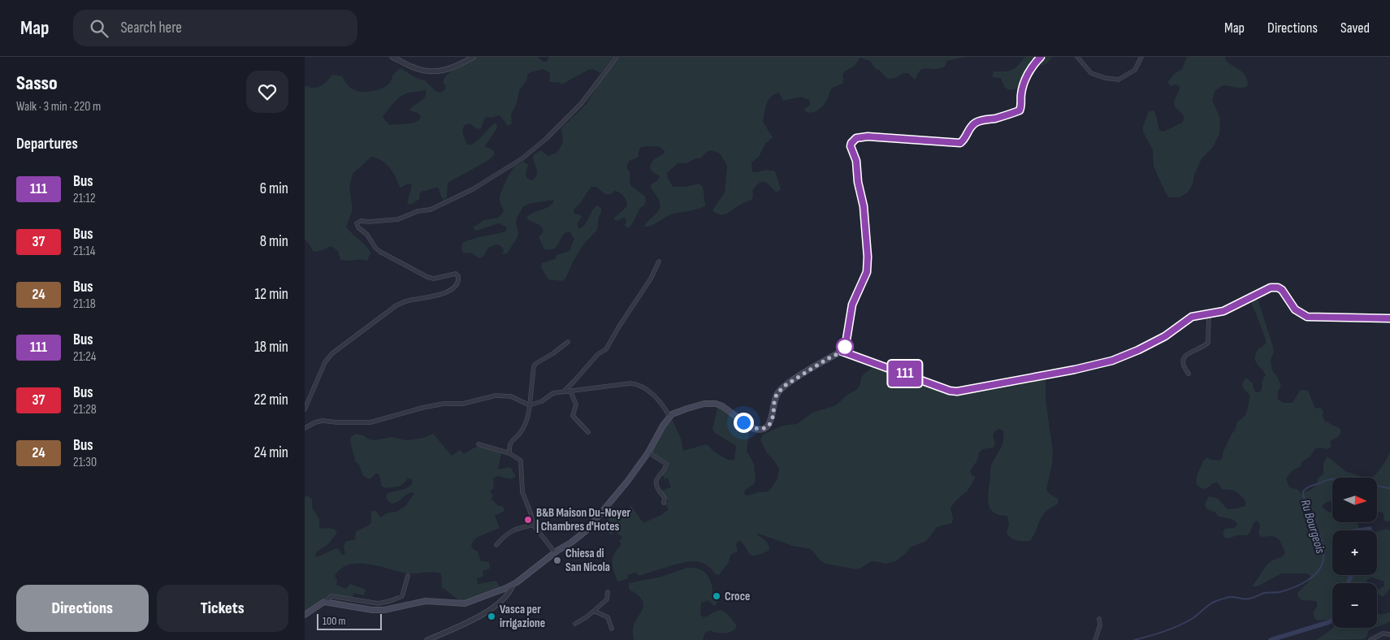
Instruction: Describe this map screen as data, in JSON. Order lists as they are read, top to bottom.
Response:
{
  "water": ["Ru Bourgeois"],
  "places": [
    "B&B Maison Du-Noyer | Chambres d'Hotes",
    "Chiesa di San Nicola",
    "Croce",
    "Vasca per irrigazione"
  ],
  "lines": ["bus line 111"],
  "scale_bar": "100 m",
  "north": "right",
  "page": {
    "header": "Map",
    "search": "Search here",
    "nav": ["Map", "Directions", "Saved"],
    "heading": [
      ["Sasso", "Walk · 3 min · 220 m"],
      "Departures"
    ],
    "on_map": "111",
    "list": [
      {
        "mark": "111",
        "name": "Bus",
        "note": "21:12",
        "value": "6 min"
      },
      {
        "mark": "37",
        "name": "Bus",
        "note": "21:14",
        "value": "8 min"
      },
      {
        "mark": "24",
        "name": "Bus",
        "note": "21:18",
        "value": "12 min"
      },
      {
        "mark": "111",
        "name": "Bus",
        "note": "21:24",
        "value": "18 min"
      },
      {
        "mark": "37",
        "name": "Bus",
        "note": "21:28",
        "value": "22 min"
      },
      {
        "mark": "24",
        "name": "Bus",
        "note": "21:30",
        "value": "24 min"
      }
    ],
    "map_buttons": ["+", "−"],
    "buttons": ["Directions", "Tickets"],
    "scale": "100 m"
  }
}
